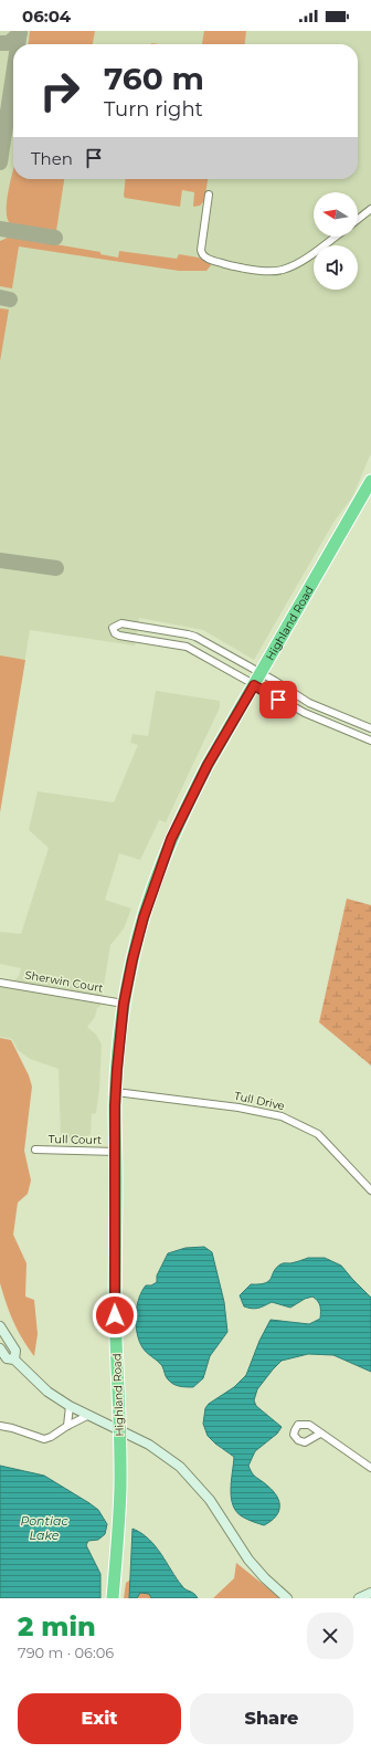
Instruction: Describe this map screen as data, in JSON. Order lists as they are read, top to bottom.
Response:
{
  "streets": {
    "highway": ["Highland Road"],
    "street": ["Sherwin Court", "Tull Drive", "Tull Court"]
  },
  "crossings": [
    ["Highland Road", "Sherwin Court"],
    ["Highland Road", "Tull Drive"],
    ["Highland Road", "Tull Court"]
  ],
  "water": ["Pontiac Lake"],
  "north": "left",
  "page": {
    "status": "06:04",
    "turn": ["760 m", "Turn right"],
    "then": "Then",
    "heading": ["2 min", "790 m · 06:06"],
    "buttons": ["Exit", "Share"]
  }
}
